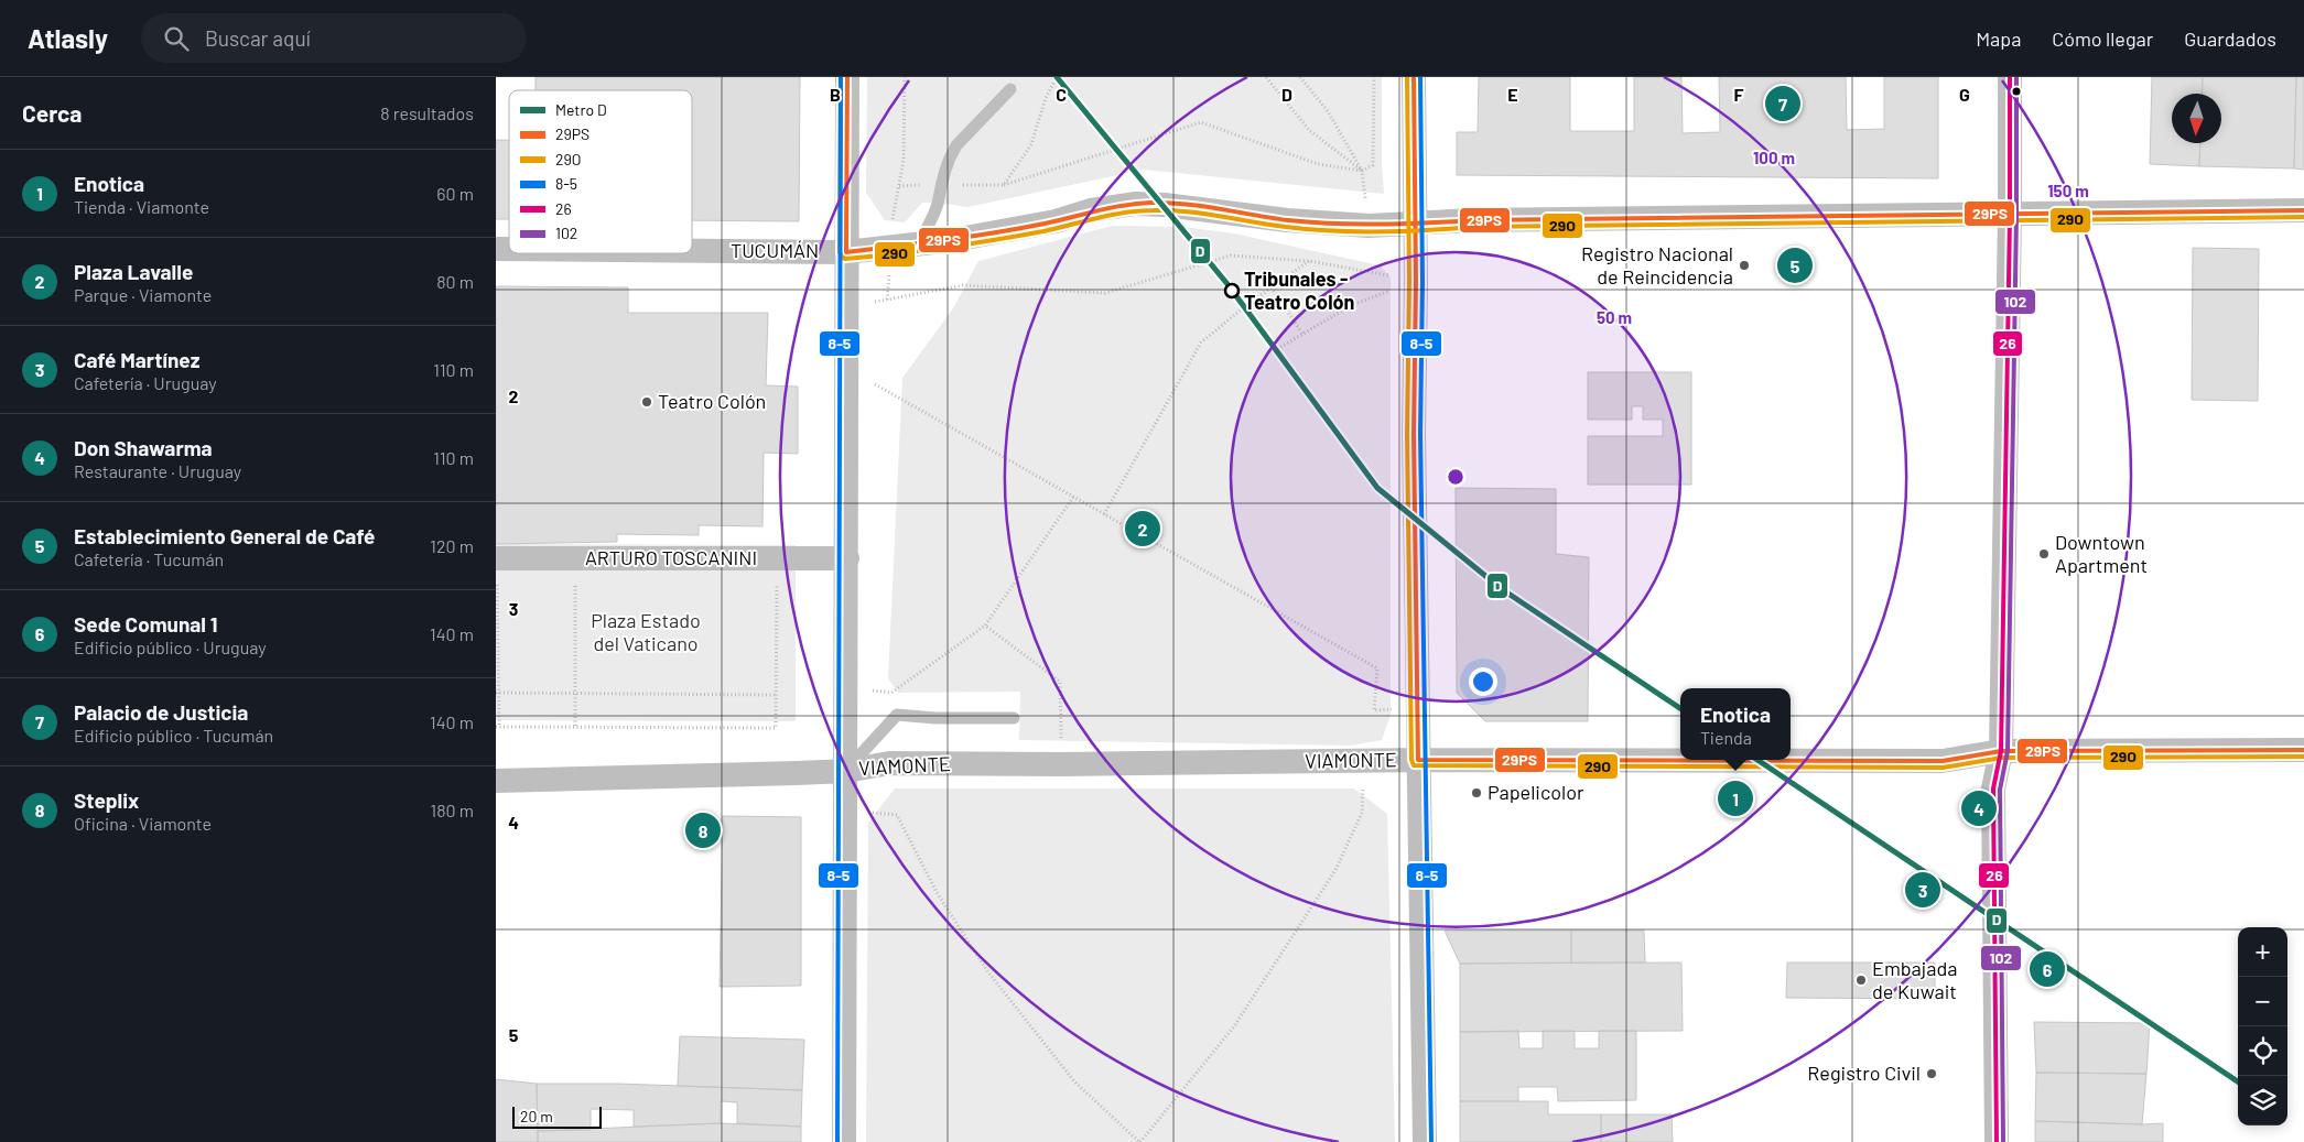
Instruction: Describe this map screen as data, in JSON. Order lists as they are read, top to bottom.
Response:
{
  "streets": {
    "street": ["TUCUMÁN", "ARTURO TOSCANINI", "VIAMONTE"]
  },
  "parks": ["Plaza Estado del Vaticano"],
  "places": [
    "Registro Nacional de Reincidencia",
    "Tribunales - Teatro Colón",
    "Teatro Colón",
    "Downtown Apartment",
    "Papelicolor",
    "Embajada de Kuwait",
    "Registro Civil"
  ],
  "lines": [
    "metro line D",
    "transit line 29PS",
    "transit line 29O",
    "transit line 8-5",
    "transit line 26",
    "transit line 102"
  ],
  "legend": [
    "Metro D",
    "29PS",
    "29O",
    "8-5",
    "26",
    "102"
  ],
  "scale_bar": "20 m",
  "north": "bottom",
  "page": {
    "header": "Atlasly",
    "search": "Buscar aquí",
    "nav": ["Mapa", "Cómo llegar", "Guardados"],
    "heading": ["Cerca", "8 resultados"],
    "pins": [
      "7",
      "5",
      "2",
      "1",
      "4",
      "8",
      "3",
      "6"
    ],
    "list": [
      {
        "mark": "1",
        "name": "Enotica",
        "note": "Tienda · Viamonte",
        "value": "60 m"
      },
      {
        "mark": "2",
        "name": "Plaza Lavalle",
        "note": "Parque · Viamonte",
        "value": "80 m"
      },
      {
        "mark": "3",
        "name": "Café Martínez",
        "note": "Cafetería · Uruguay",
        "value": "110 m"
      },
      {
        "mark": "4",
        "name": "Don Shawarma",
        "note": "Restaurante · Uruguay",
        "value": "110 m"
      },
      {
        "mark": "5",
        "name": "Establecimiento General de Café",
        "note": "Cafetería · Tucumán",
        "value": "120 m"
      },
      {
        "mark": "6",
        "name": "Sede Comunal 1",
        "note": "Edificio público · Uruguay",
        "value": "140 m"
      },
      {
        "mark": "7",
        "name": "Palacio de Justicia",
        "note": "Edificio público · Tucumán",
        "value": "140 m"
      },
      {
        "mark": "8",
        "name": "Steplix",
        "note": "Oficina · Viamonte",
        "value": "180 m"
      }
    ],
    "popup": ["Enotica", "Tienda"],
    "map_buttons": ["+", "−"],
    "scale": "20 m"
  },
  "grid": {
    "columns": [
      "B",
      "C",
      "D",
      "E",
      "F",
      "G"
    ],
    "rows": [
      "2",
      "3",
      "4",
      "5"
    ]
  },
  "rings": ["100 m", "150 m", "50 m"]
}
